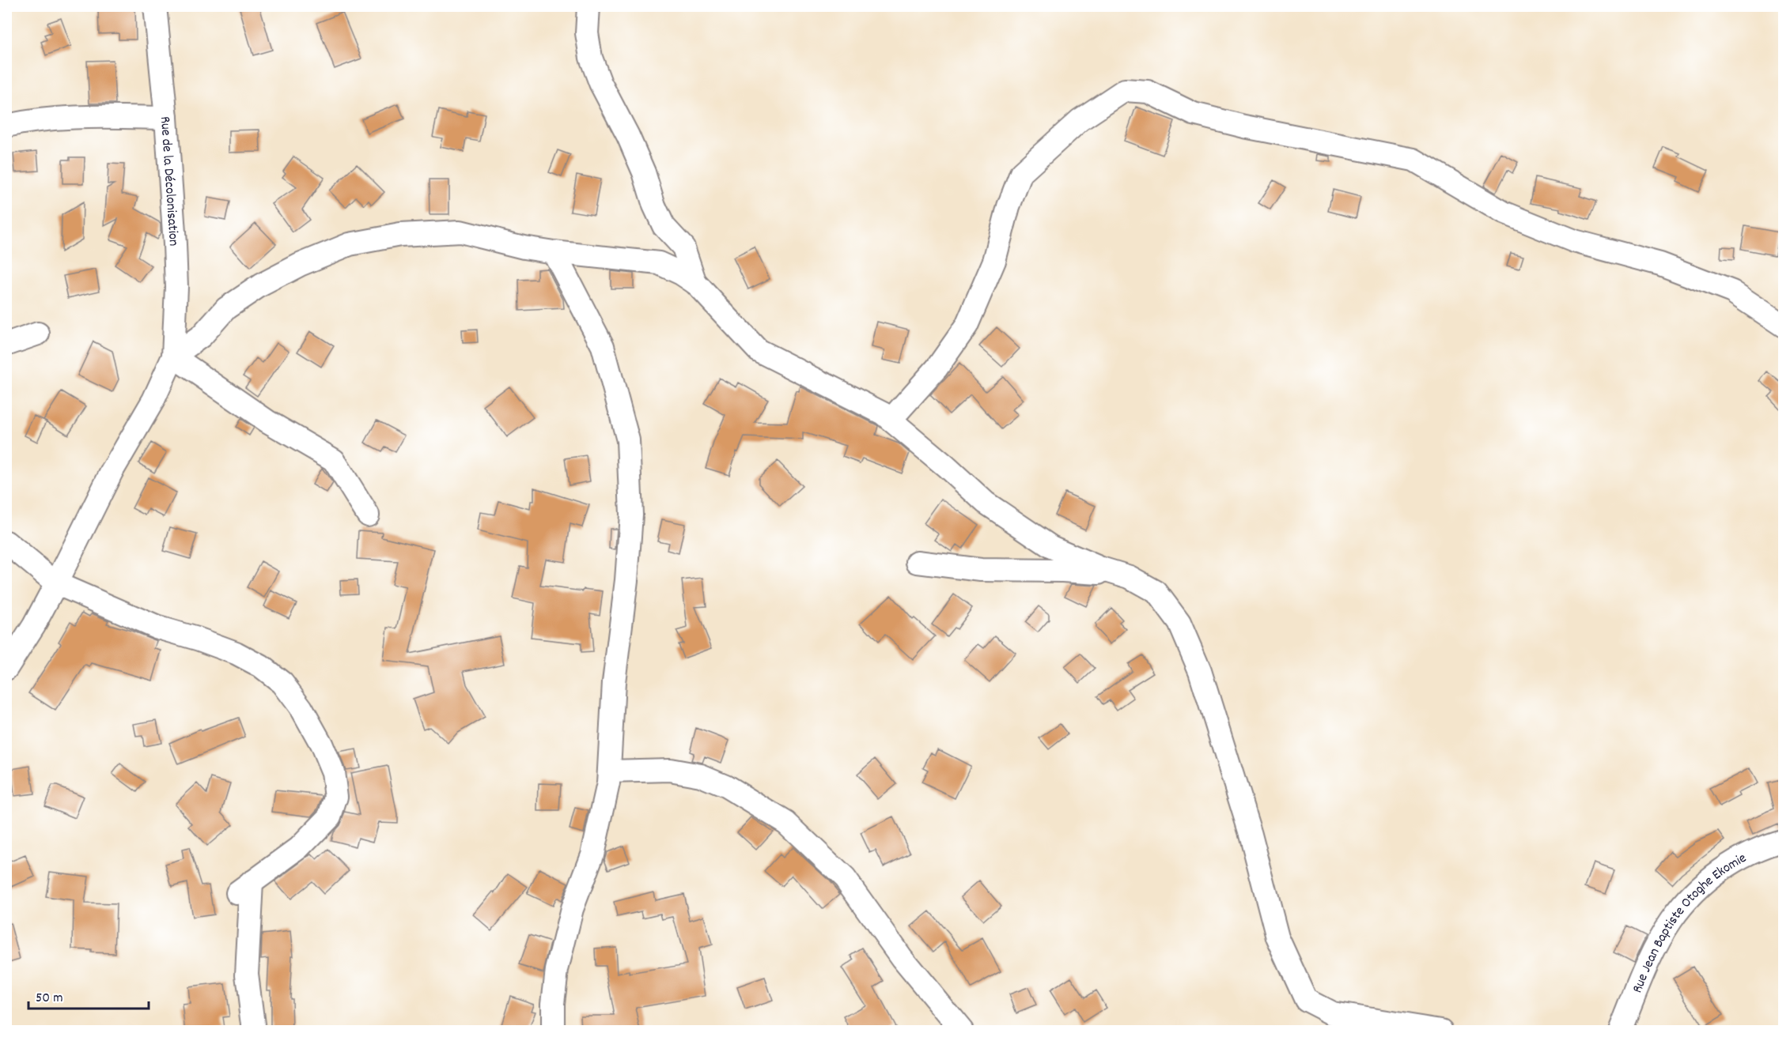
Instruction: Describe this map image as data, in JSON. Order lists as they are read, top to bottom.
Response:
{
  "streets": {
    "street": ["Rue de la Décolonisation", "Rue Jean Baptiste Otoghe Ekomie"]
  },
  "scale_bar": "50 m"
}
